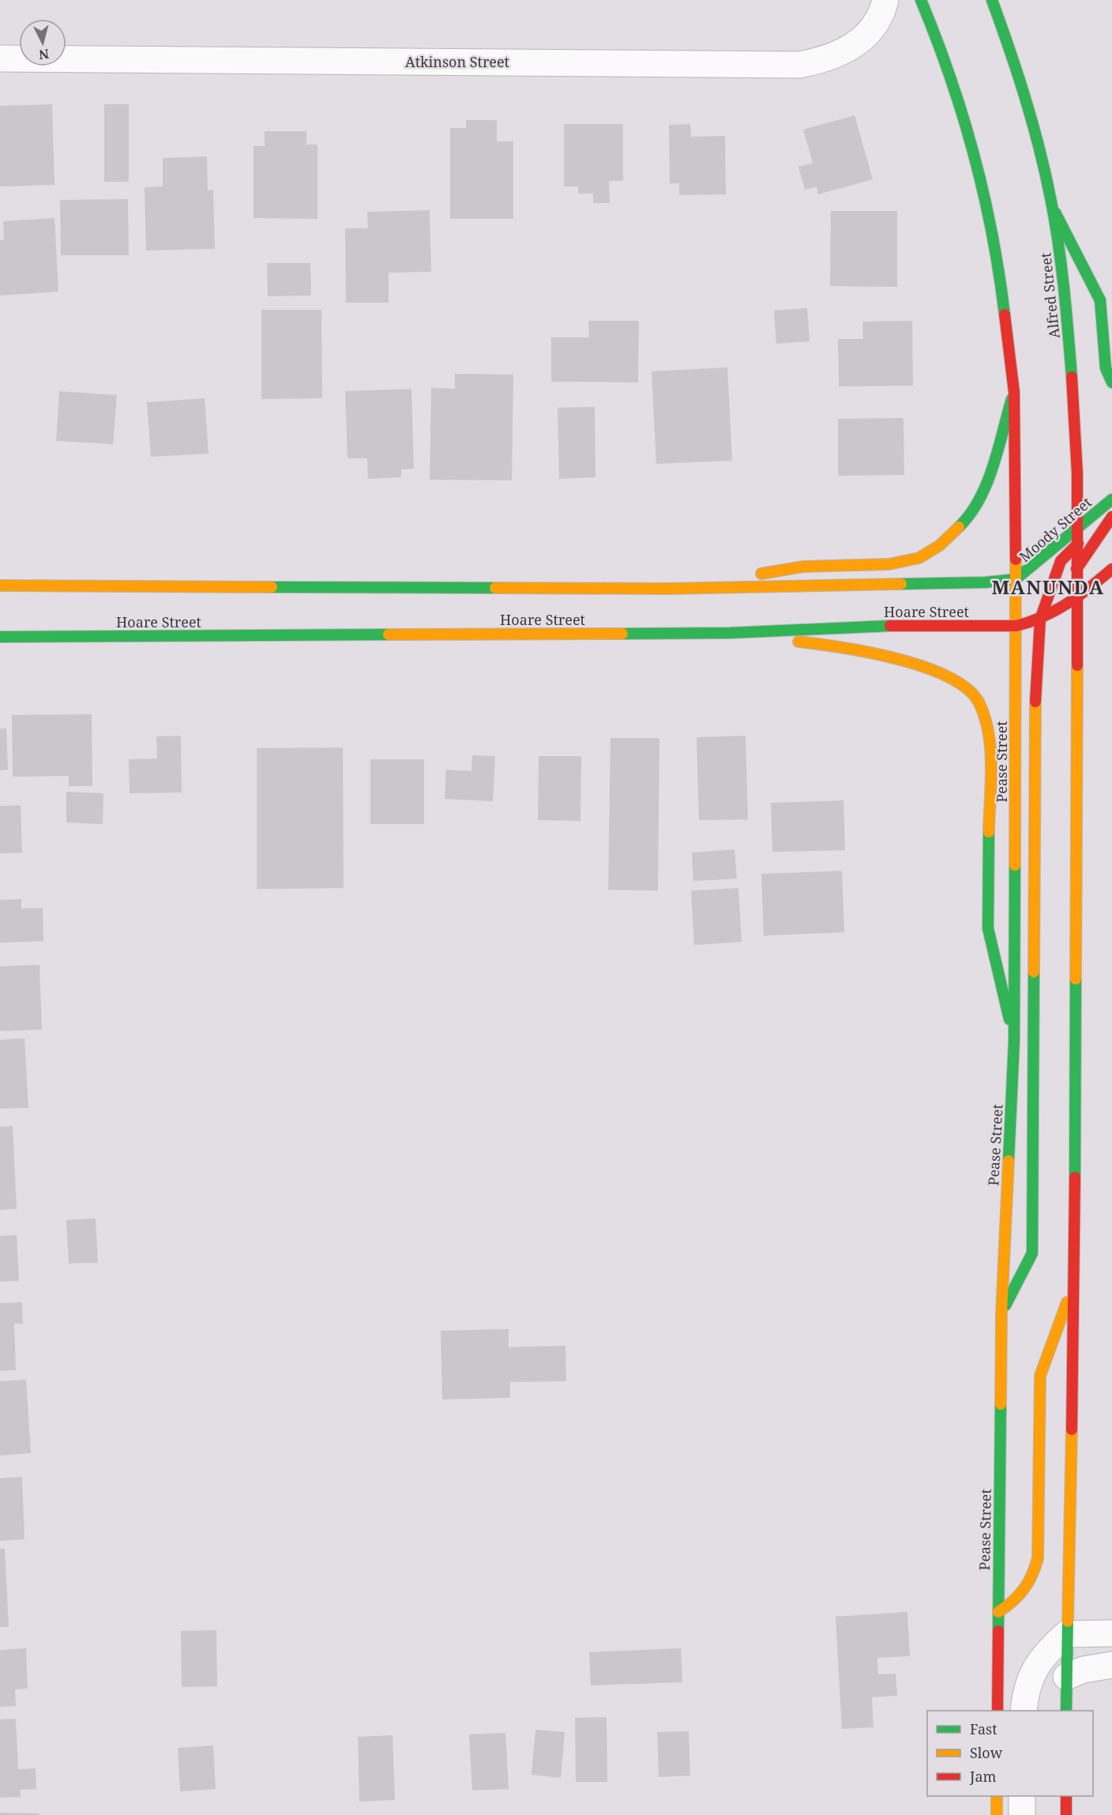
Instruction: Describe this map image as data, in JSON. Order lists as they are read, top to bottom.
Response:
{
  "streets": {
    "main road": [
      "Alfred Street",
      "Moody Street",
      "Hoare Street",
      "Pease Street"
    ],
    "street": ["Atkinson Street"]
  },
  "crossings": [
    ["Alfred Street", "Moody Street"],
    ["Alfred Street", "Hoare Street"],
    ["Moody Street", "Hoare Street"],
    ["Moody Street", "Pease Street"],
    ["Hoare Street", "Pease Street"]
  ],
  "districts": ["MANUNDA"],
  "legend": ["Fast", "Slow", "Jam"],
  "north": "bottom"
}
